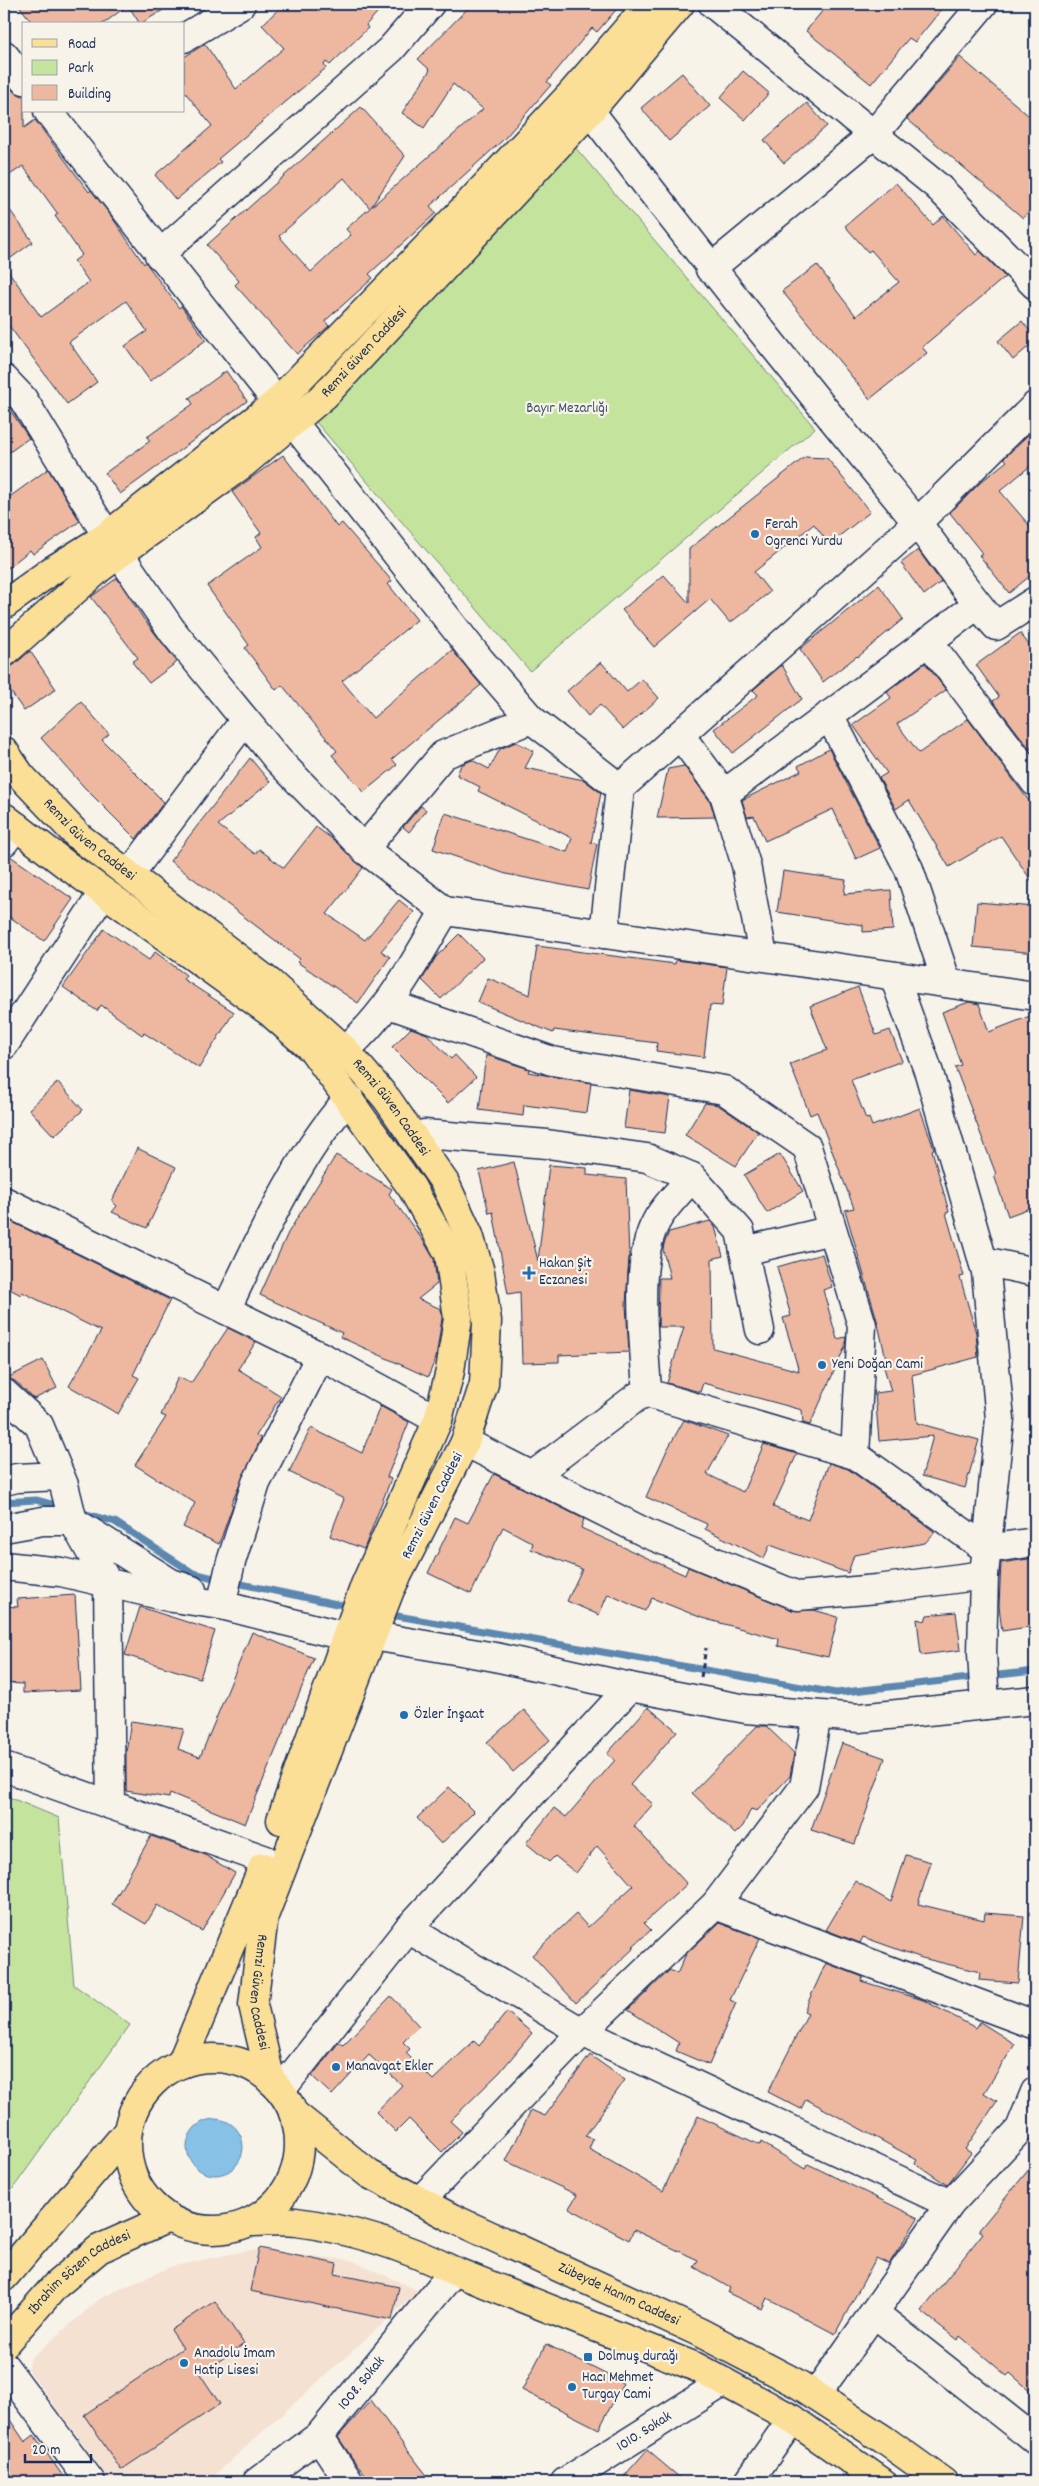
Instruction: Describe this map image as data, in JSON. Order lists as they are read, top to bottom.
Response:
{
  "streets": {
    "main road": ["Remzi Güven Caddesi", "Ibrahim Sözen Caddesi", "Zübeyde Hanım Caddesi"],
    "street": ["1008. Sokak", "1010. Sokak"]
  },
  "crossings": [
    ["Remzi Güven Caddesi", "Ibrahim Sözen Caddesi"],
    ["Remzi Güven Caddesi", "Zübeyde Hanım Caddesi"],
    ["Ibrahim Sözen Caddesi", "Zübeyde Hanım Caddesi"]
  ],
  "parks": ["Bayır Mezarlığı"],
  "places": {
    "other": [
      "Ferah Ogrenci Yurdu",
      "Yeni Doğan Cami",
      "Özler İnşaat",
      "Manavgat Ekler",
      "Anadolu İmam Hatip Lisesi",
      "Hacı Mehmet Turgay Cami"
    ],
    "health": ["Hakan Şit Eczanesi"],
    "transit": ["Dolmuş durağı"]
  },
  "legend": ["Road", "Park", "Building"],
  "scale_bar": "20 m"
}
